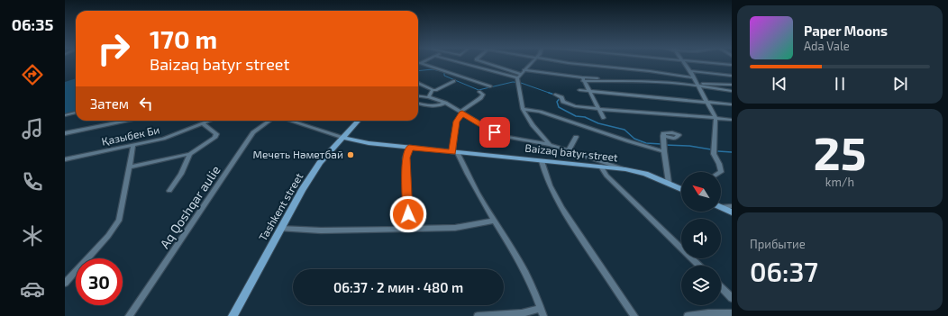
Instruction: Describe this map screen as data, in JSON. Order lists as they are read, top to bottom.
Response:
{
  "streets": {
    "main road": ["Baizaq batyr street", "Tashkent street"],
    "street": ["Қазыбек Би", "Aq Qoshqar aulie"]
  },
  "crossings": [
    ["Baizaq batyr street", "Tashkent street"]
  ],
  "places": ["Мечеть Нәметбай"],
  "north": "top left",
  "page": {
    "tabs": "06:35",
    "turn": ["170 m", "Baizaq batyr street"],
    "song": ["Paper Moons", "Ada Vale"],
    "then": "Затем",
    "tile": [
      ["25", "km/h"],
      ["Прибытие", "06:37"]
    ],
    "limit": "30",
    "trip": "06:37 · 2 мин · 480 m"
  }
}
